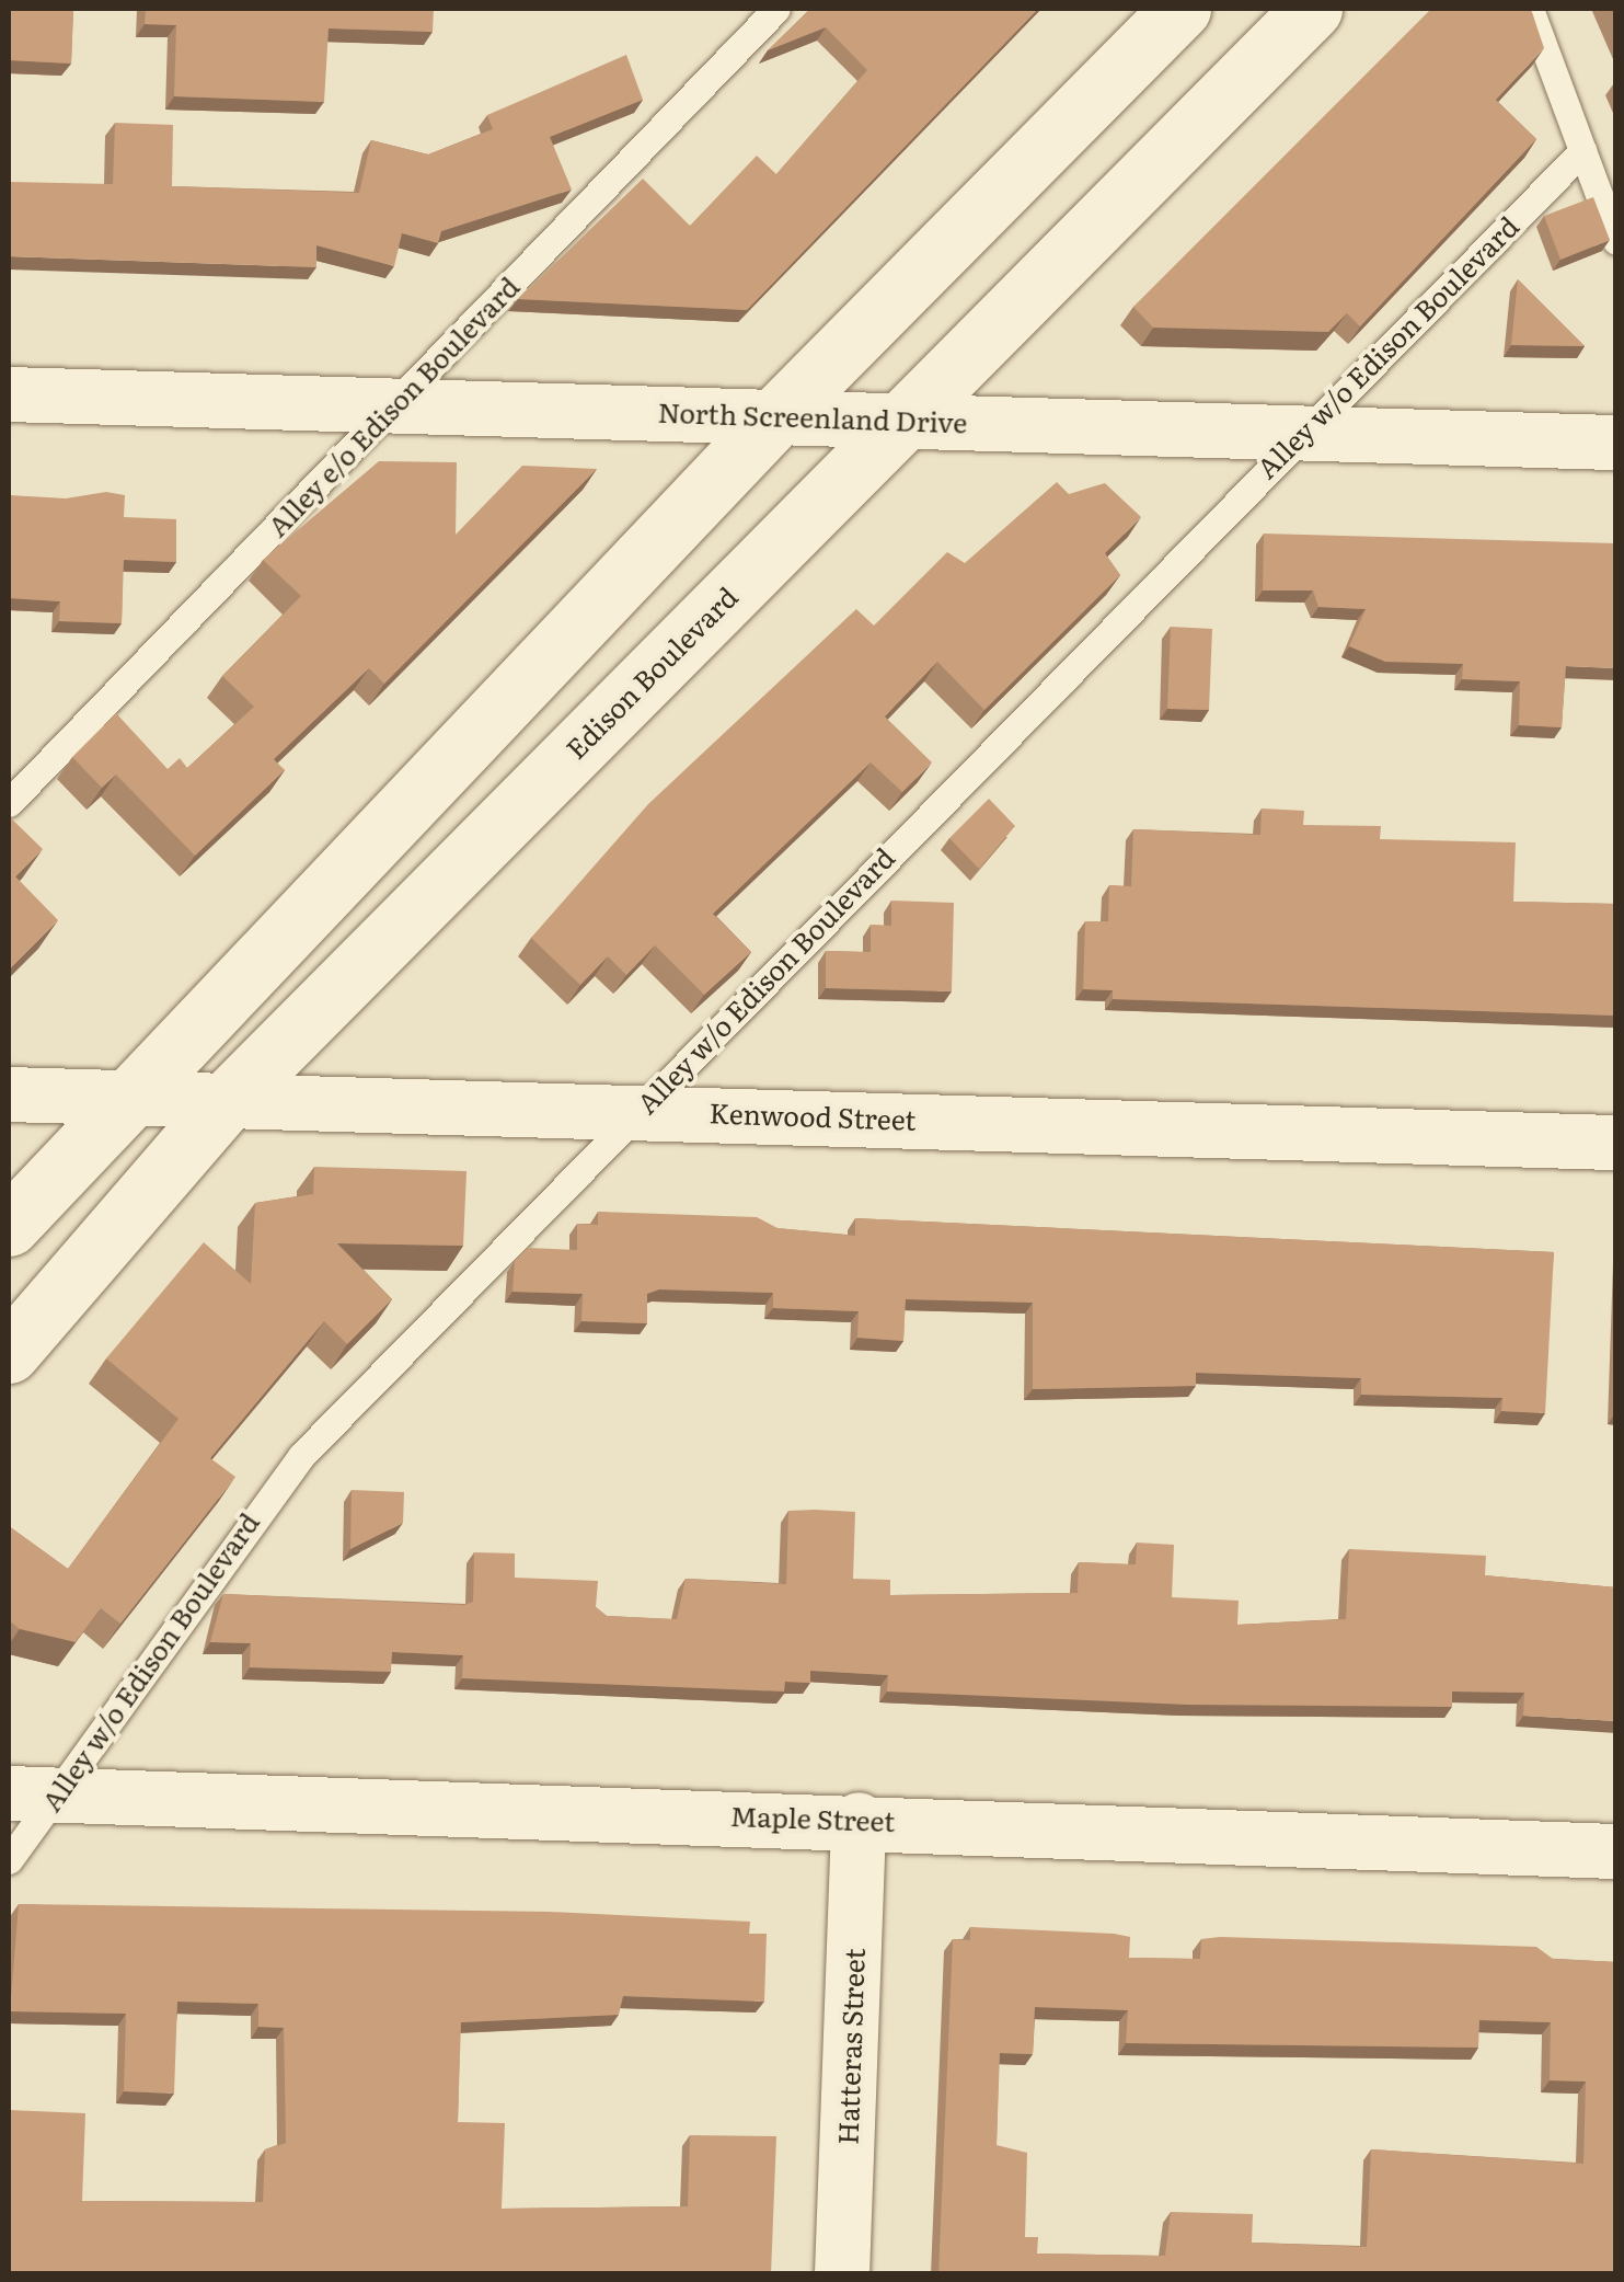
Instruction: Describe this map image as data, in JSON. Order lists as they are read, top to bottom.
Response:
{
  "streets": {
    "main road": ["Edison Boulevard"],
    "street": [
      "North Screenland Drive",
      "Kenwood Street",
      "Maple Street",
      "Hatteras Street"
    ],
    "lane": ["Alley w/o Edison Boulevard", "Alley e/o Edison Boulevard"]
  },
  "crossings": [
    ["Alley w/o Edison Boulevard", "North Screenland Drive"],
    ["Alley w/o Edison Boulevard", "Kenwood Street"],
    ["Alley w/o Edison Boulevard", "Maple Street"],
    ["Alley e/o Edison Boulevard", "North Screenland Drive"],
    ["North Screenland Drive", "Edison Boulevard"],
    ["Edison Boulevard", "Kenwood Street"],
    ["Maple Street", "Hatteras Street"]
  ]
}
